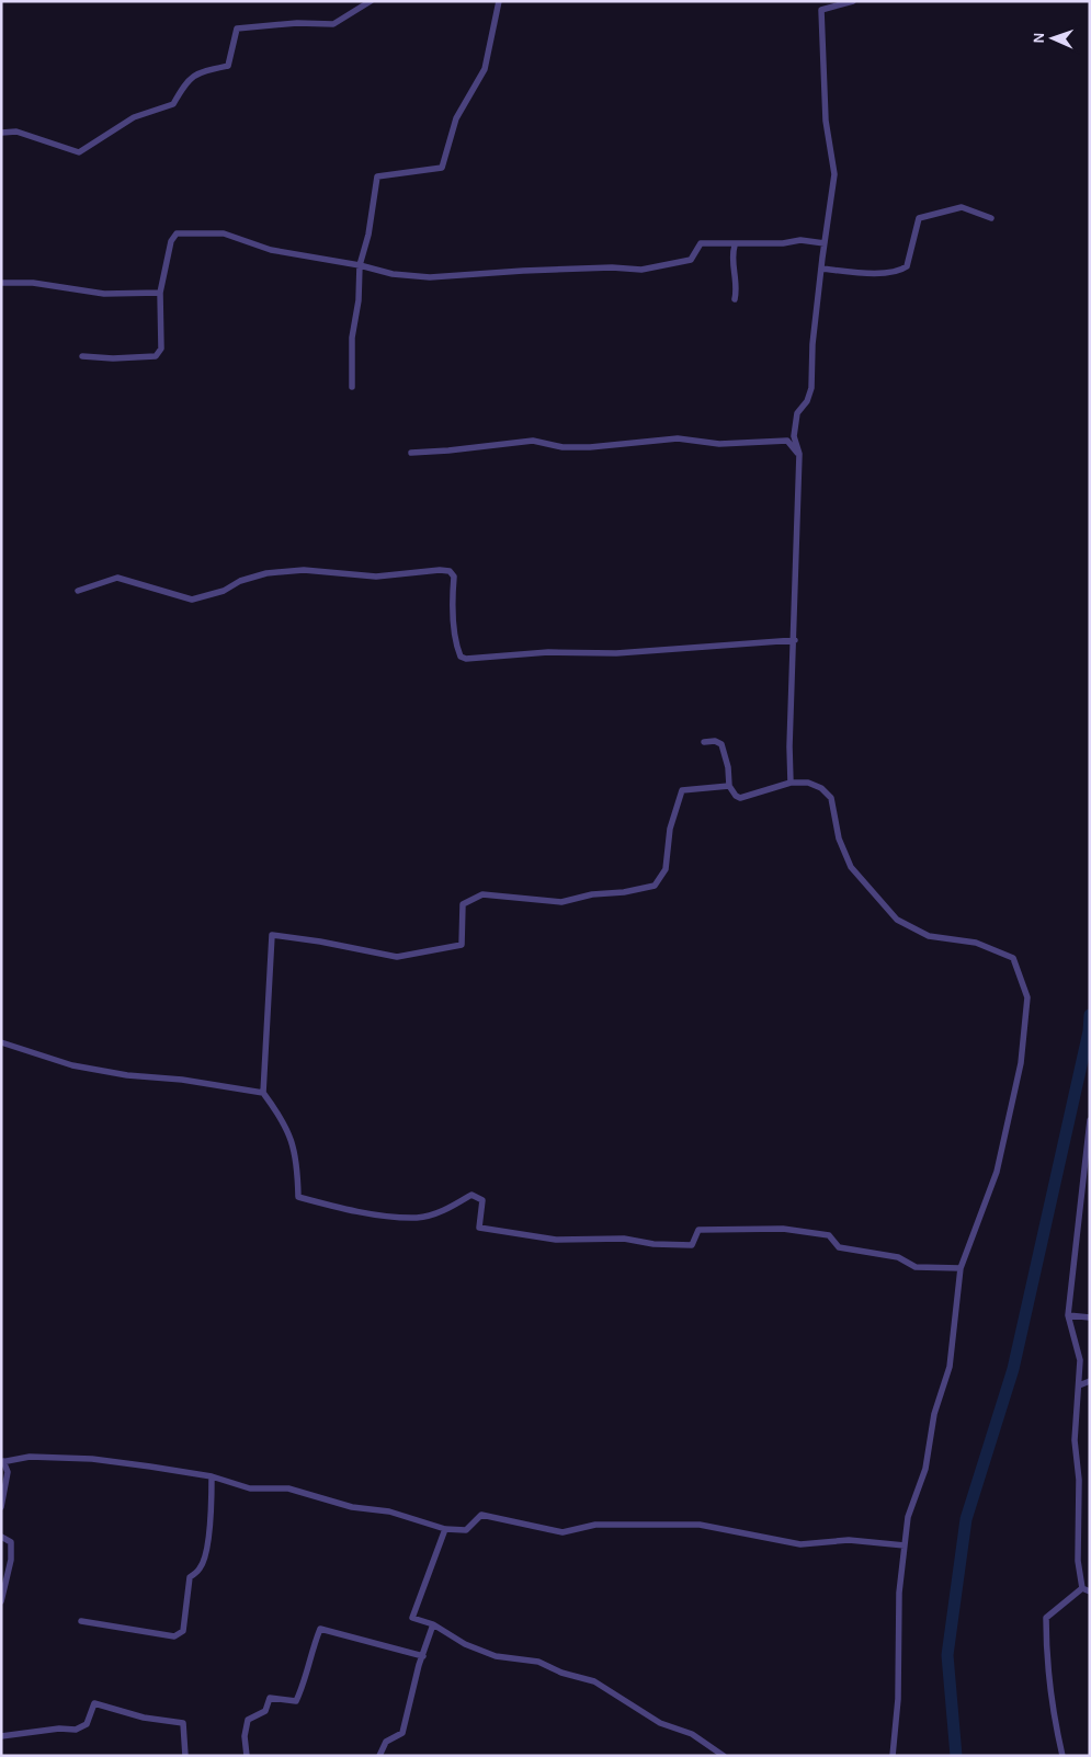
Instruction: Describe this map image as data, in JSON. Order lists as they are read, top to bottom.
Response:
{
  "north": "left"
}
